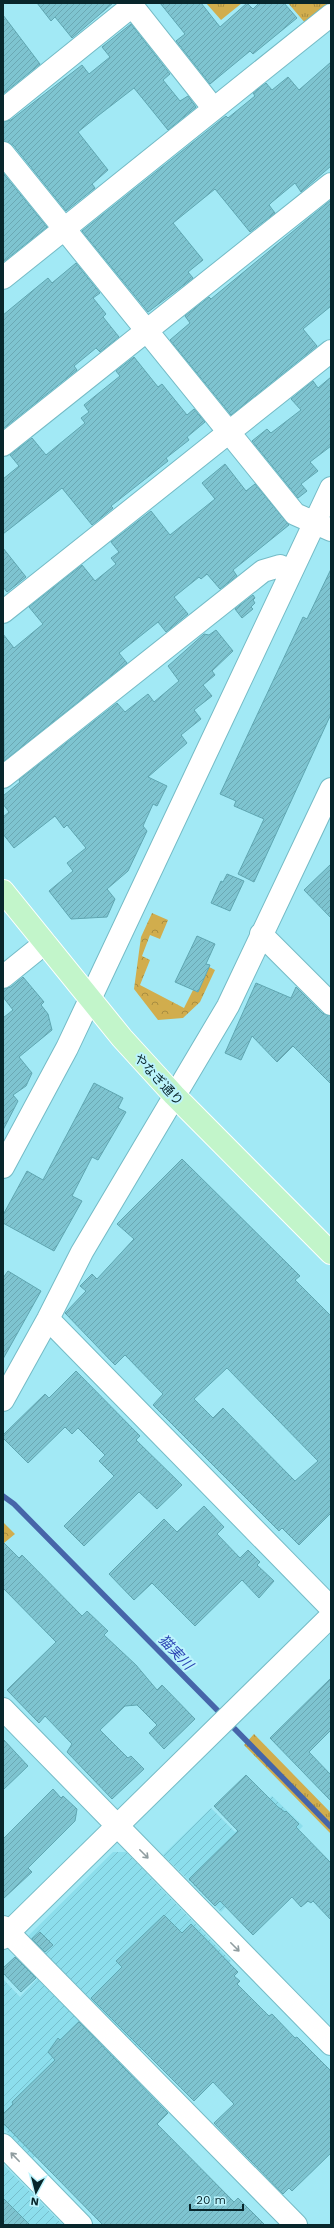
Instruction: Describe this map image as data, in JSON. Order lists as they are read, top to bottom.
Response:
{
  "streets": {
    "main road": ["やなぎ通り"]
  },
  "water": ["猫実川"],
  "scale_bar": "20 m",
  "north": "bottom"
}
